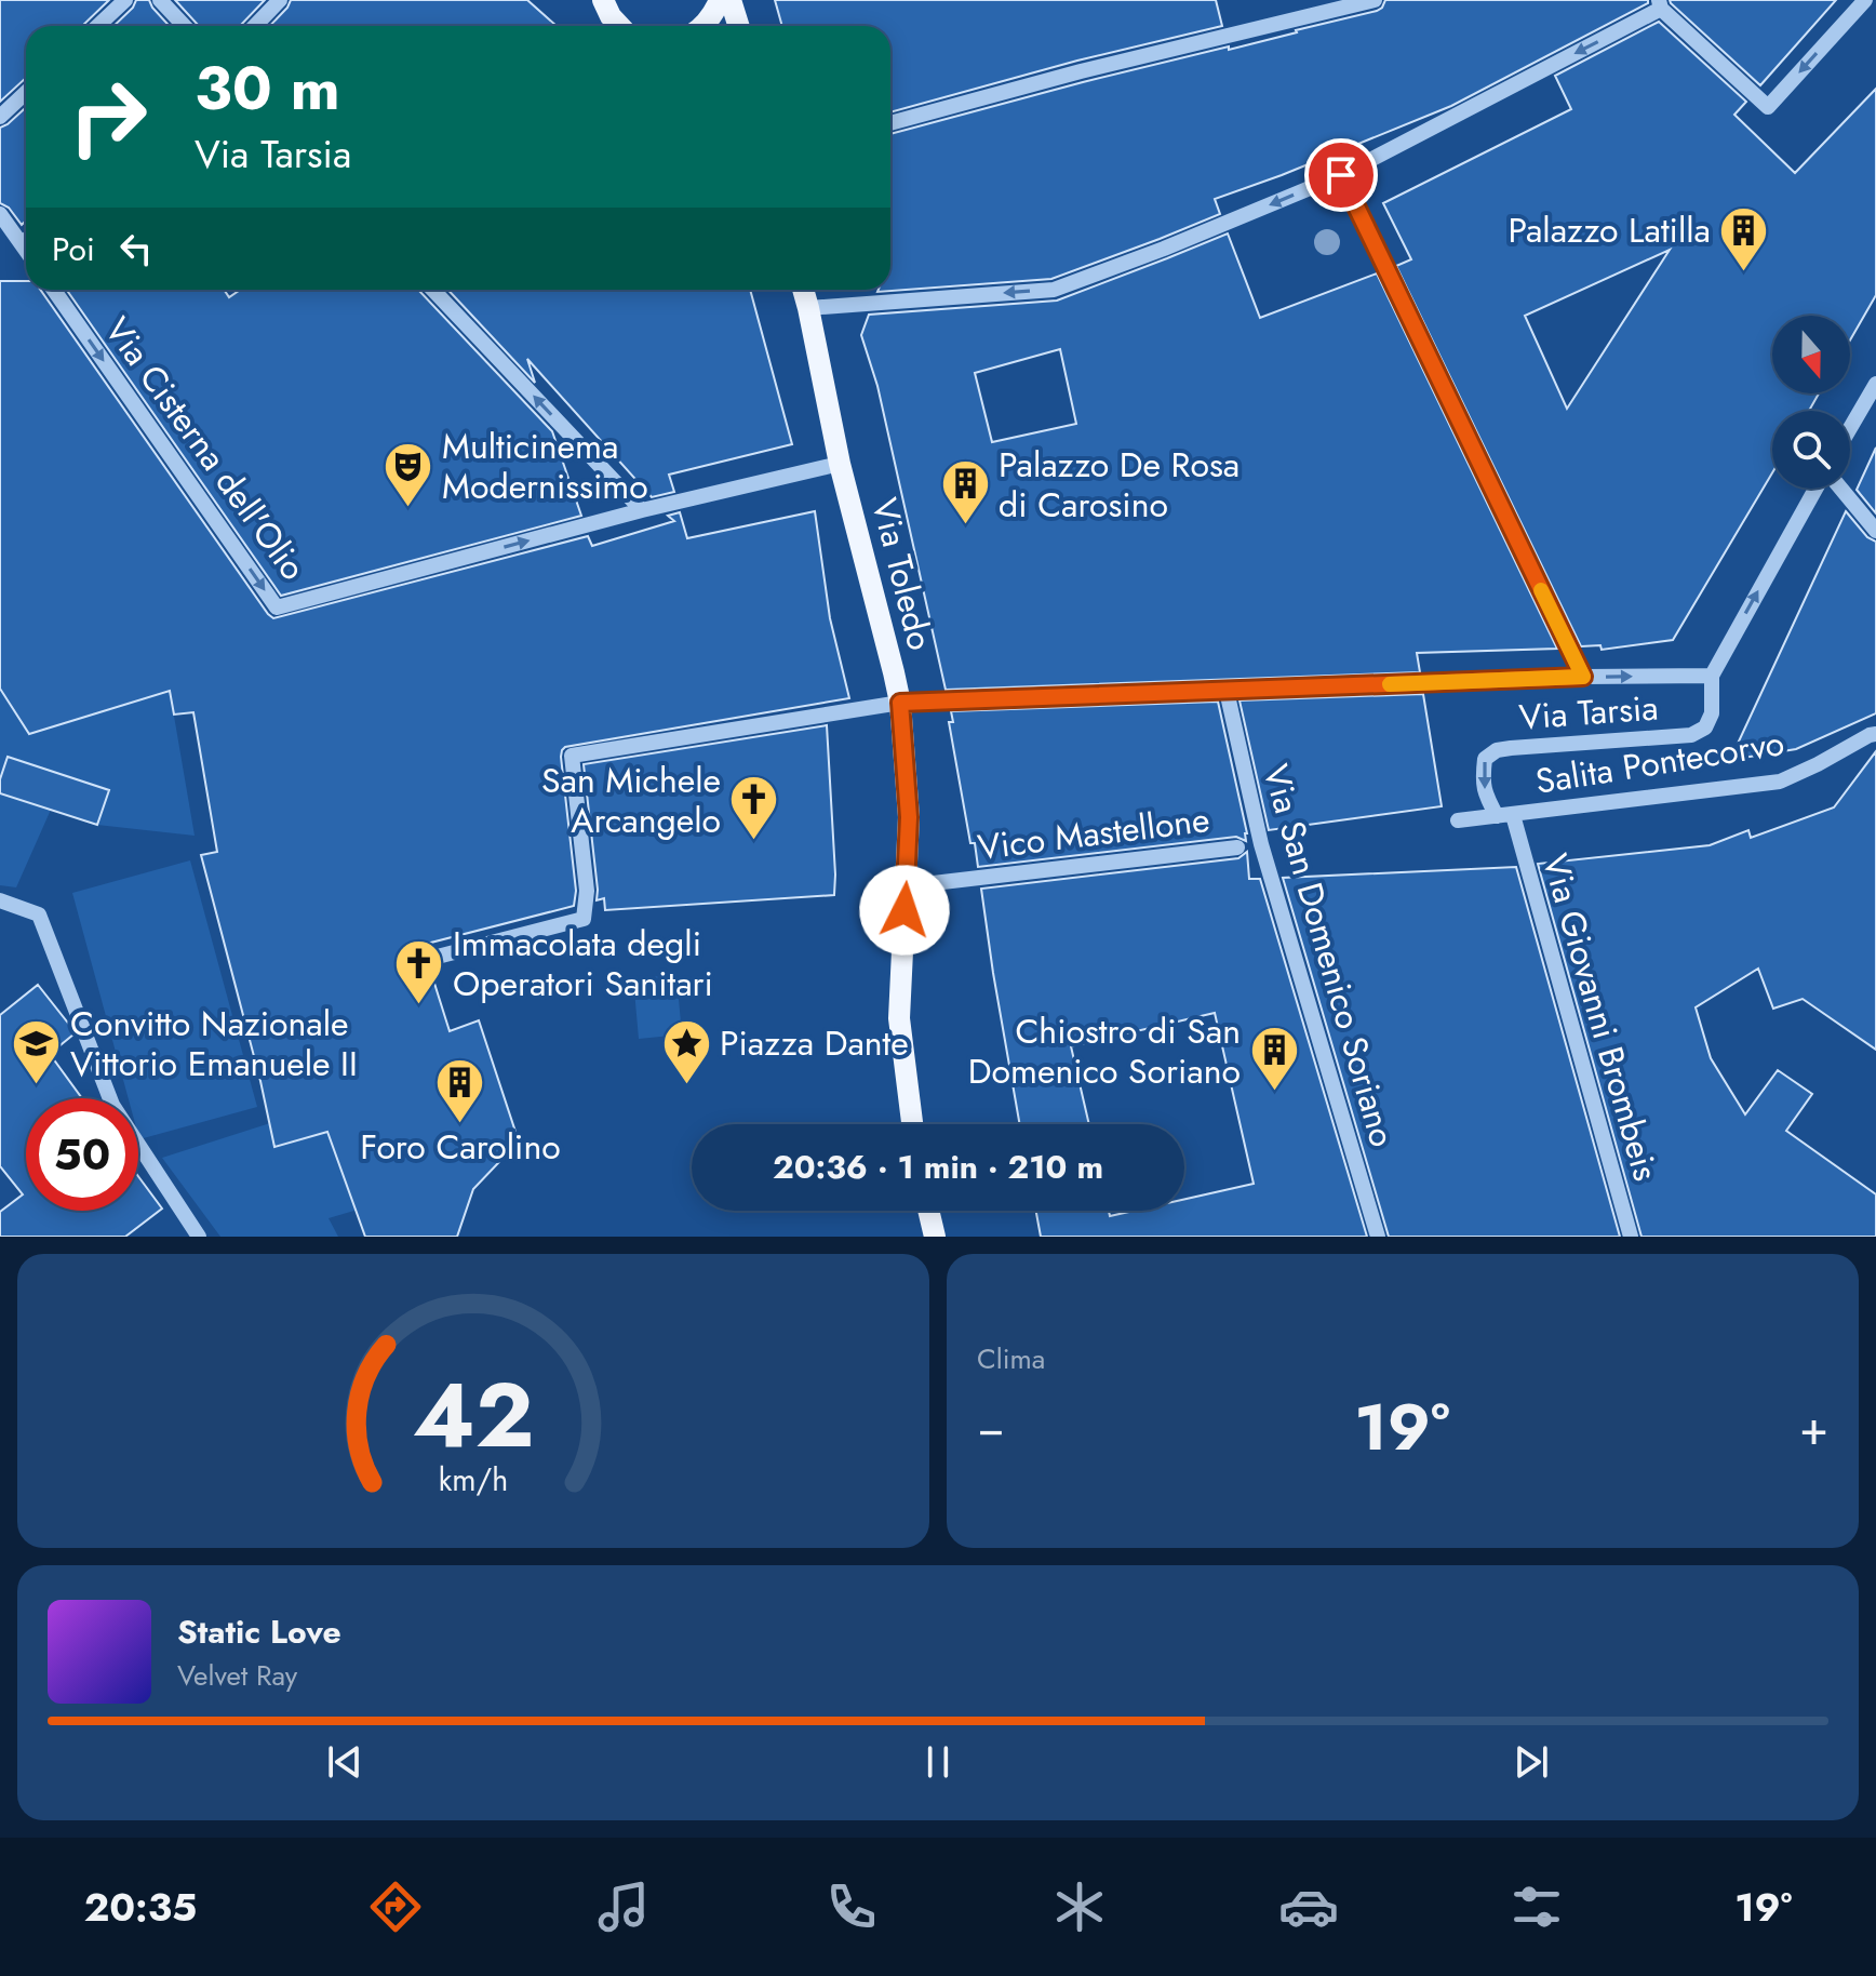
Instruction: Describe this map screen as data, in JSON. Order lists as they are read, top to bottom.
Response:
{
  "streets": {
    "main road": ["Via Toledo"],
    "street": [
      "Via Cisterna dell'Olio",
      "Via Tarsia",
      "Salita Pontecorvo",
      "Vico Mastellone",
      "Via San Domenico Soriano",
      "Via Giovanni Brombeis"
    ]
  },
  "crossings": [
    ["Via Cisterna dell'Olio", "Via Toledo"],
    ["Via Toledo", "Via Tarsia"],
    ["Via Toledo", "Vico Mastellone"],
    ["Via Tarsia", "Salita Pontecorvo"],
    ["Via Tarsia", "Via San Domenico Soriano"],
    ["Via Tarsia", "Via Giovanni Brombeis"],
    ["Salita Pontecorvo", "Via Giovanni Brombeis"]
  ],
  "one_way": ["Via Cisterna dell'Olio"],
  "places": {
    "building": [
      "Palazzo Latilla",
      "Palazzo De Rosa di Carosino",
      "Chiostro di San Domenico Soriano",
      "Foro Carolino"
    ],
    "theatre": ["Multicinema Modernissimo"],
    "church": ["San Michele Arcangelo", "Immacolata degli Operatori Sanitari"],
    "school or university": ["Convitto Nazionale Vittorio Emanuele II"],
    "place": ["Piazza Dante"]
  },
  "north": "bottom",
  "page": {
    "turn": ["30 m", "Via Tarsia"],
    "then": "Poi",
    "limit": "50",
    "trip": "20:36 · 1 min · 210 m",
    "tile": "Clima",
    "heat": ["−", "19°", "+"],
    "song": ["Static Love", "Velvet Ray"],
    "tabs": ["20:35", "19°"],
    "gauge": ["42", "km/h"]
  }
}
